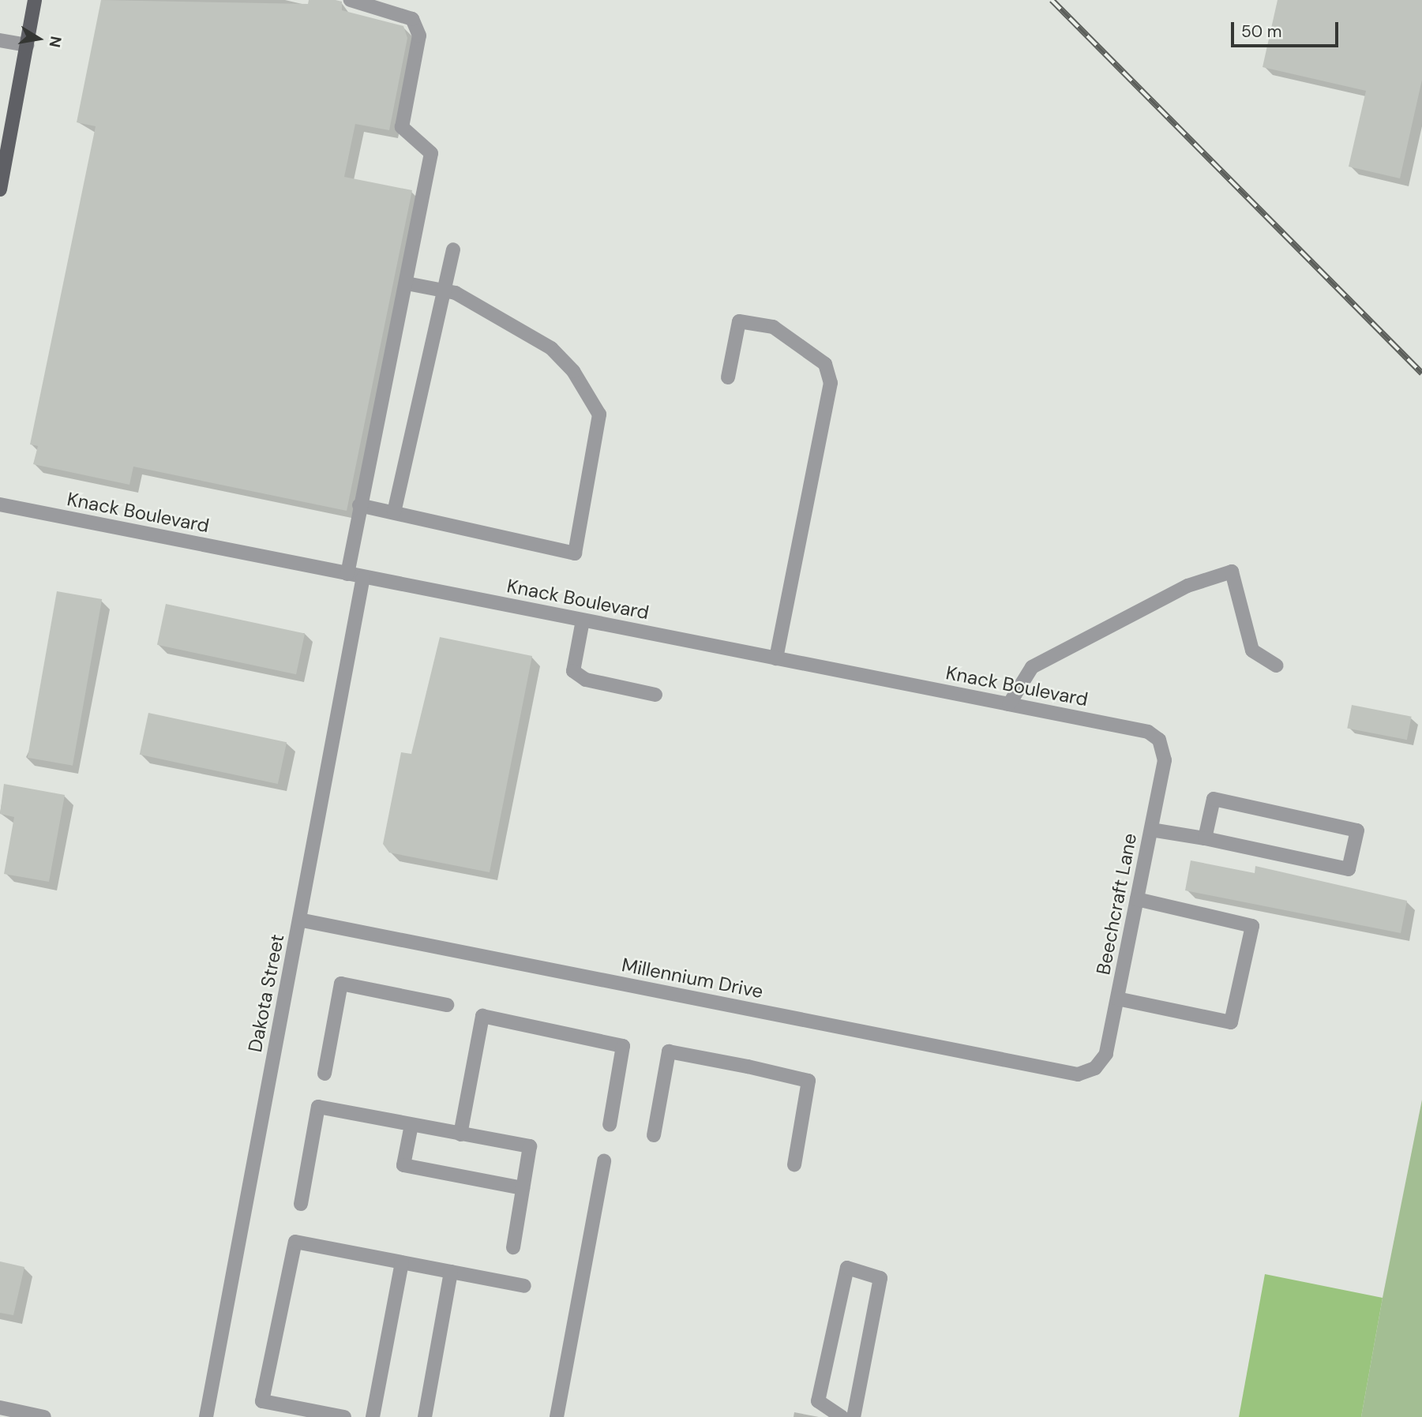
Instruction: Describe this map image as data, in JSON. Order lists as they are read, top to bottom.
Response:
{
  "streets": {
    "street": [
      "Knack Boulevard",
      "Beechcraft Lane",
      "Millennium Drive",
      "Dakota Street"
    ]
  },
  "crossings": [
    ["Knack Boulevard", "Beechcraft Lane"],
    ["Knack Boulevard", "Dakota Street"],
    ["Beechcraft Lane", "Millennium Drive"],
    ["Millennium Drive", "Dakota Street"]
  ],
  "scale_bar": "50 m",
  "north": "right"
}
